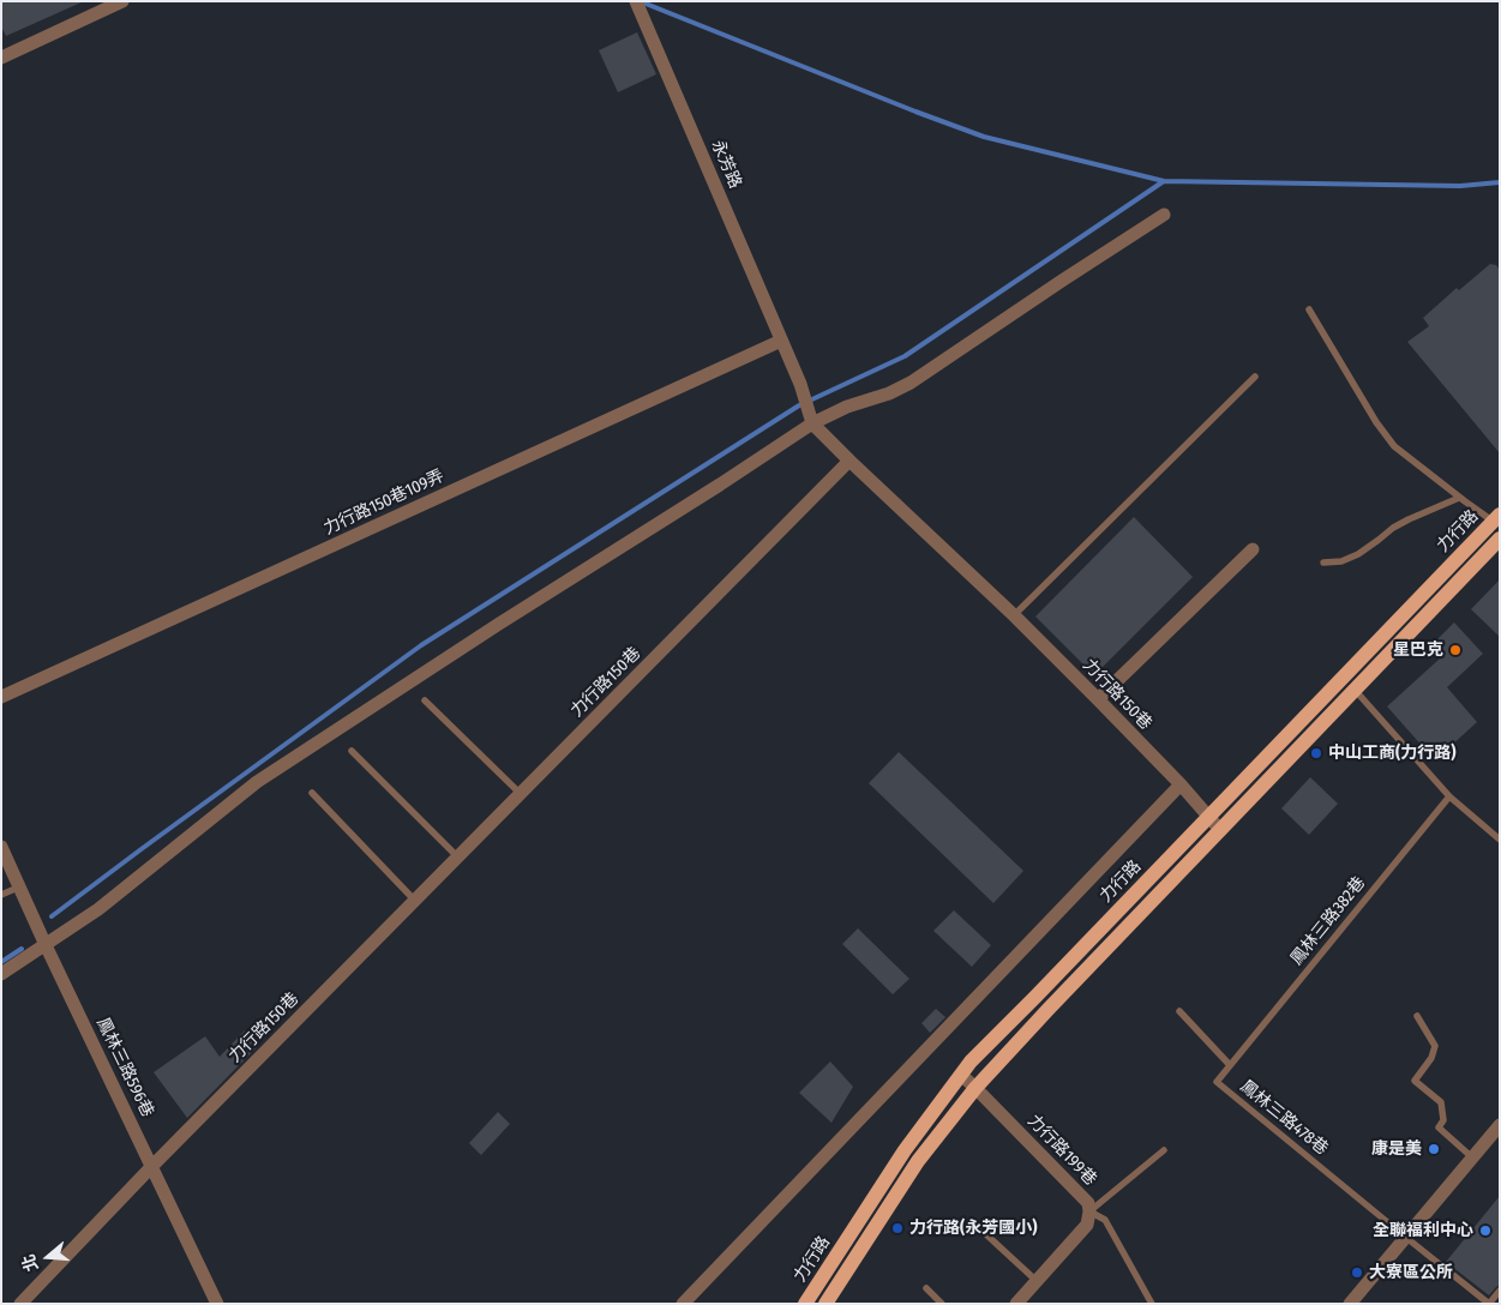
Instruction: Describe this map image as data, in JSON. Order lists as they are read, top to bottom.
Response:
{
  "streets": {
    "main road": ["力行路"],
    "street": [
      "永芳路",
      "力行路150巷109弄",
      "力行路150巷",
      "鳳林三路596巷",
      "力行路199巷"
    ],
    "lane": ["鳳林三路382巷", "鳳林三路478巷"]
  },
  "crossings": [
    ["永芳路", "力行路150巷109弄"],
    ["力行路", "力行路150巷"],
    ["力行路", "力行路199巷"],
    ["力行路150巷", "鳳林三路596巷"],
    ["鳳林三路382巷", "鳳林三路478巷"]
  ],
  "places": [
    "星巴克",
    "中山工商(力行路)",
    "康是美",
    "力行路(永芳國小)",
    "全聯福利中心",
    "大寮區公所"
  ],
  "north": "left"
}
